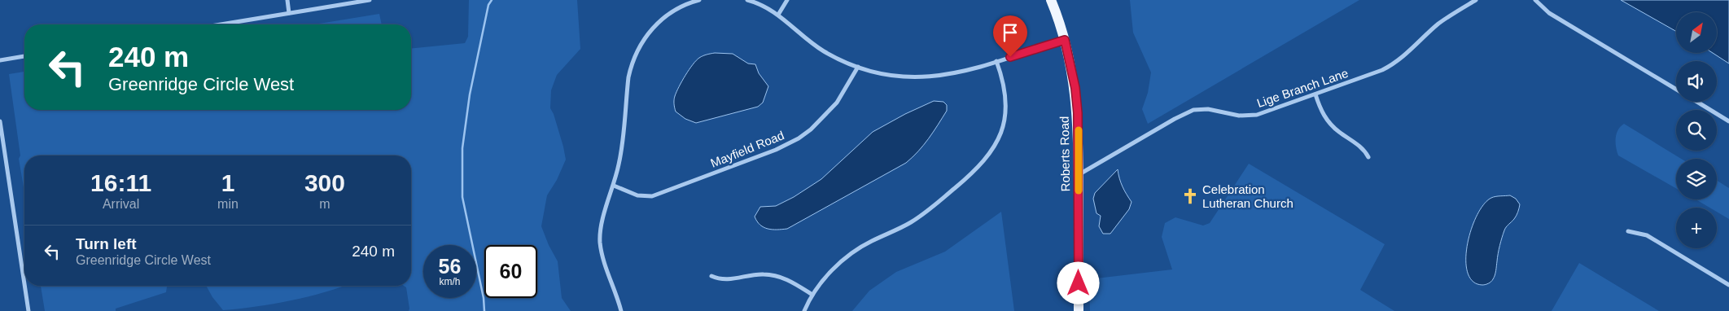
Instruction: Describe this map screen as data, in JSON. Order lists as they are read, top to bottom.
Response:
{
  "streets": {
    "main road": ["Roberts Road"],
    "street": ["Lige Branch Lane", "Mayfield Road"]
  },
  "crossings": [
    ["Lige Branch Lane", "Roberts Road"]
  ],
  "places": {
    "church": ["Celebration Lutheran Church"]
  },
  "north": "top right",
  "page": {
    "map_buttons": "+",
    "turn": ["240 m", "Greenridge Circle West"],
    "eta": [
      "16:11",
      "Arrival",
      "1",
      "min",
      "300",
      "m"
    ],
    "list": [
      {
        "name": "Turn left",
        "note": "Greenridge Circle West",
        "value": "240 m"
      }
    ],
    "speed": "56 km/h",
    "limit": "60"
  }
}
